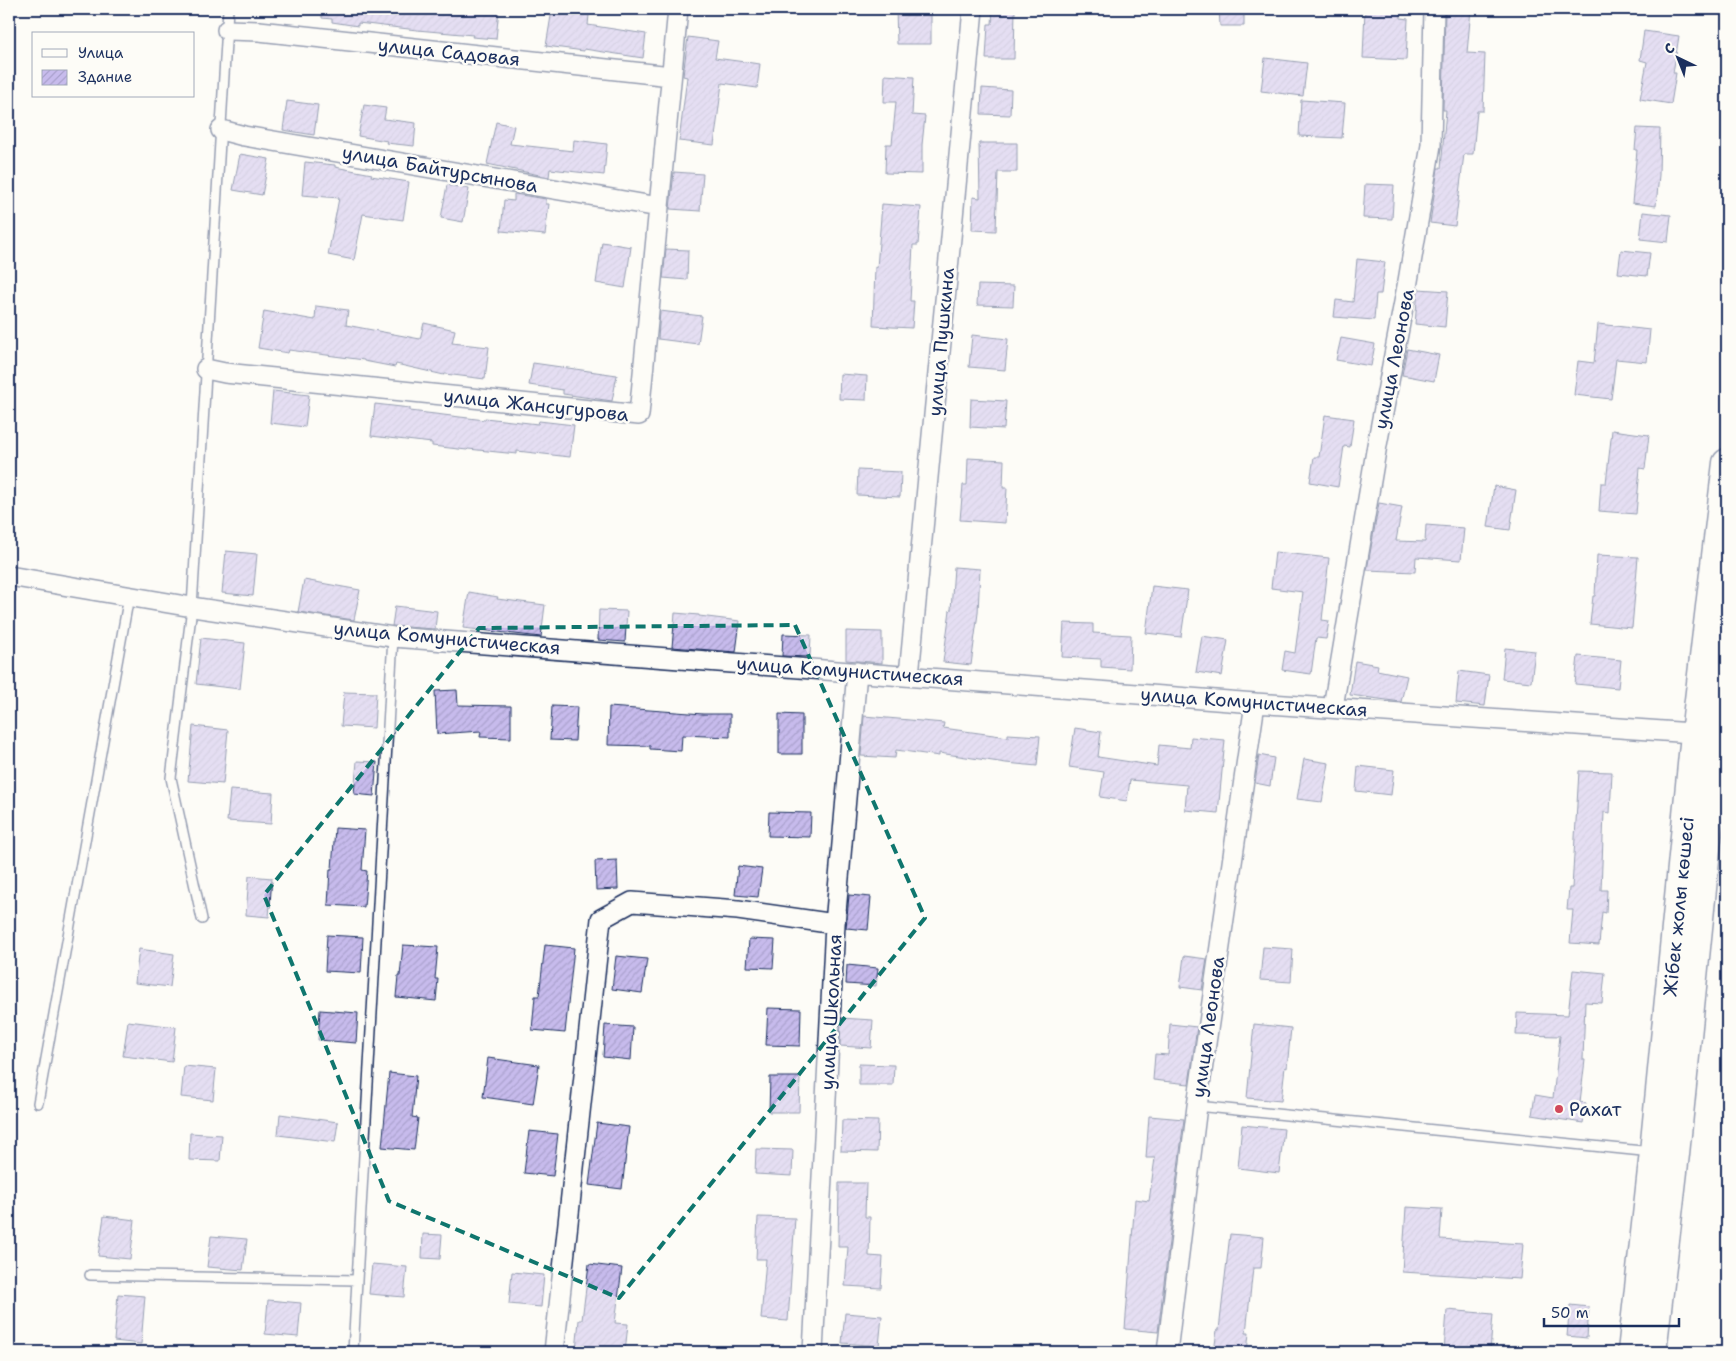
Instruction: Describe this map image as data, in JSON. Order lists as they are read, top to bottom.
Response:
{
  "streets": {
    "main road": ["Жібек жолы көшесі"],
    "street": [
      "улица Садовая",
      "улица Байтурсынова",
      "улица Пушкина",
      "улица Леонова",
      "улица Жансугурова",
      "улица Комунистическая",
      "улица Школьная"
    ]
  },
  "crossings": [
    ["улица Садовая", "улица Жансугурова"],
    ["улица Байтурсынова", "улица Жансугурова"],
    ["улица Пушкина", "улица Комунистическая"],
    ["улица Леонова", "улица Комунистическая"],
    ["улица Комунистическая", "Жібек жолы көшесі"],
    ["улица Комунистическая", "улица Школьная"]
  ],
  "places": ["Рахат"],
  "legend": ["Улица", "Здание"],
  "scale_bar": "50 m",
  "north": "top left"
}
